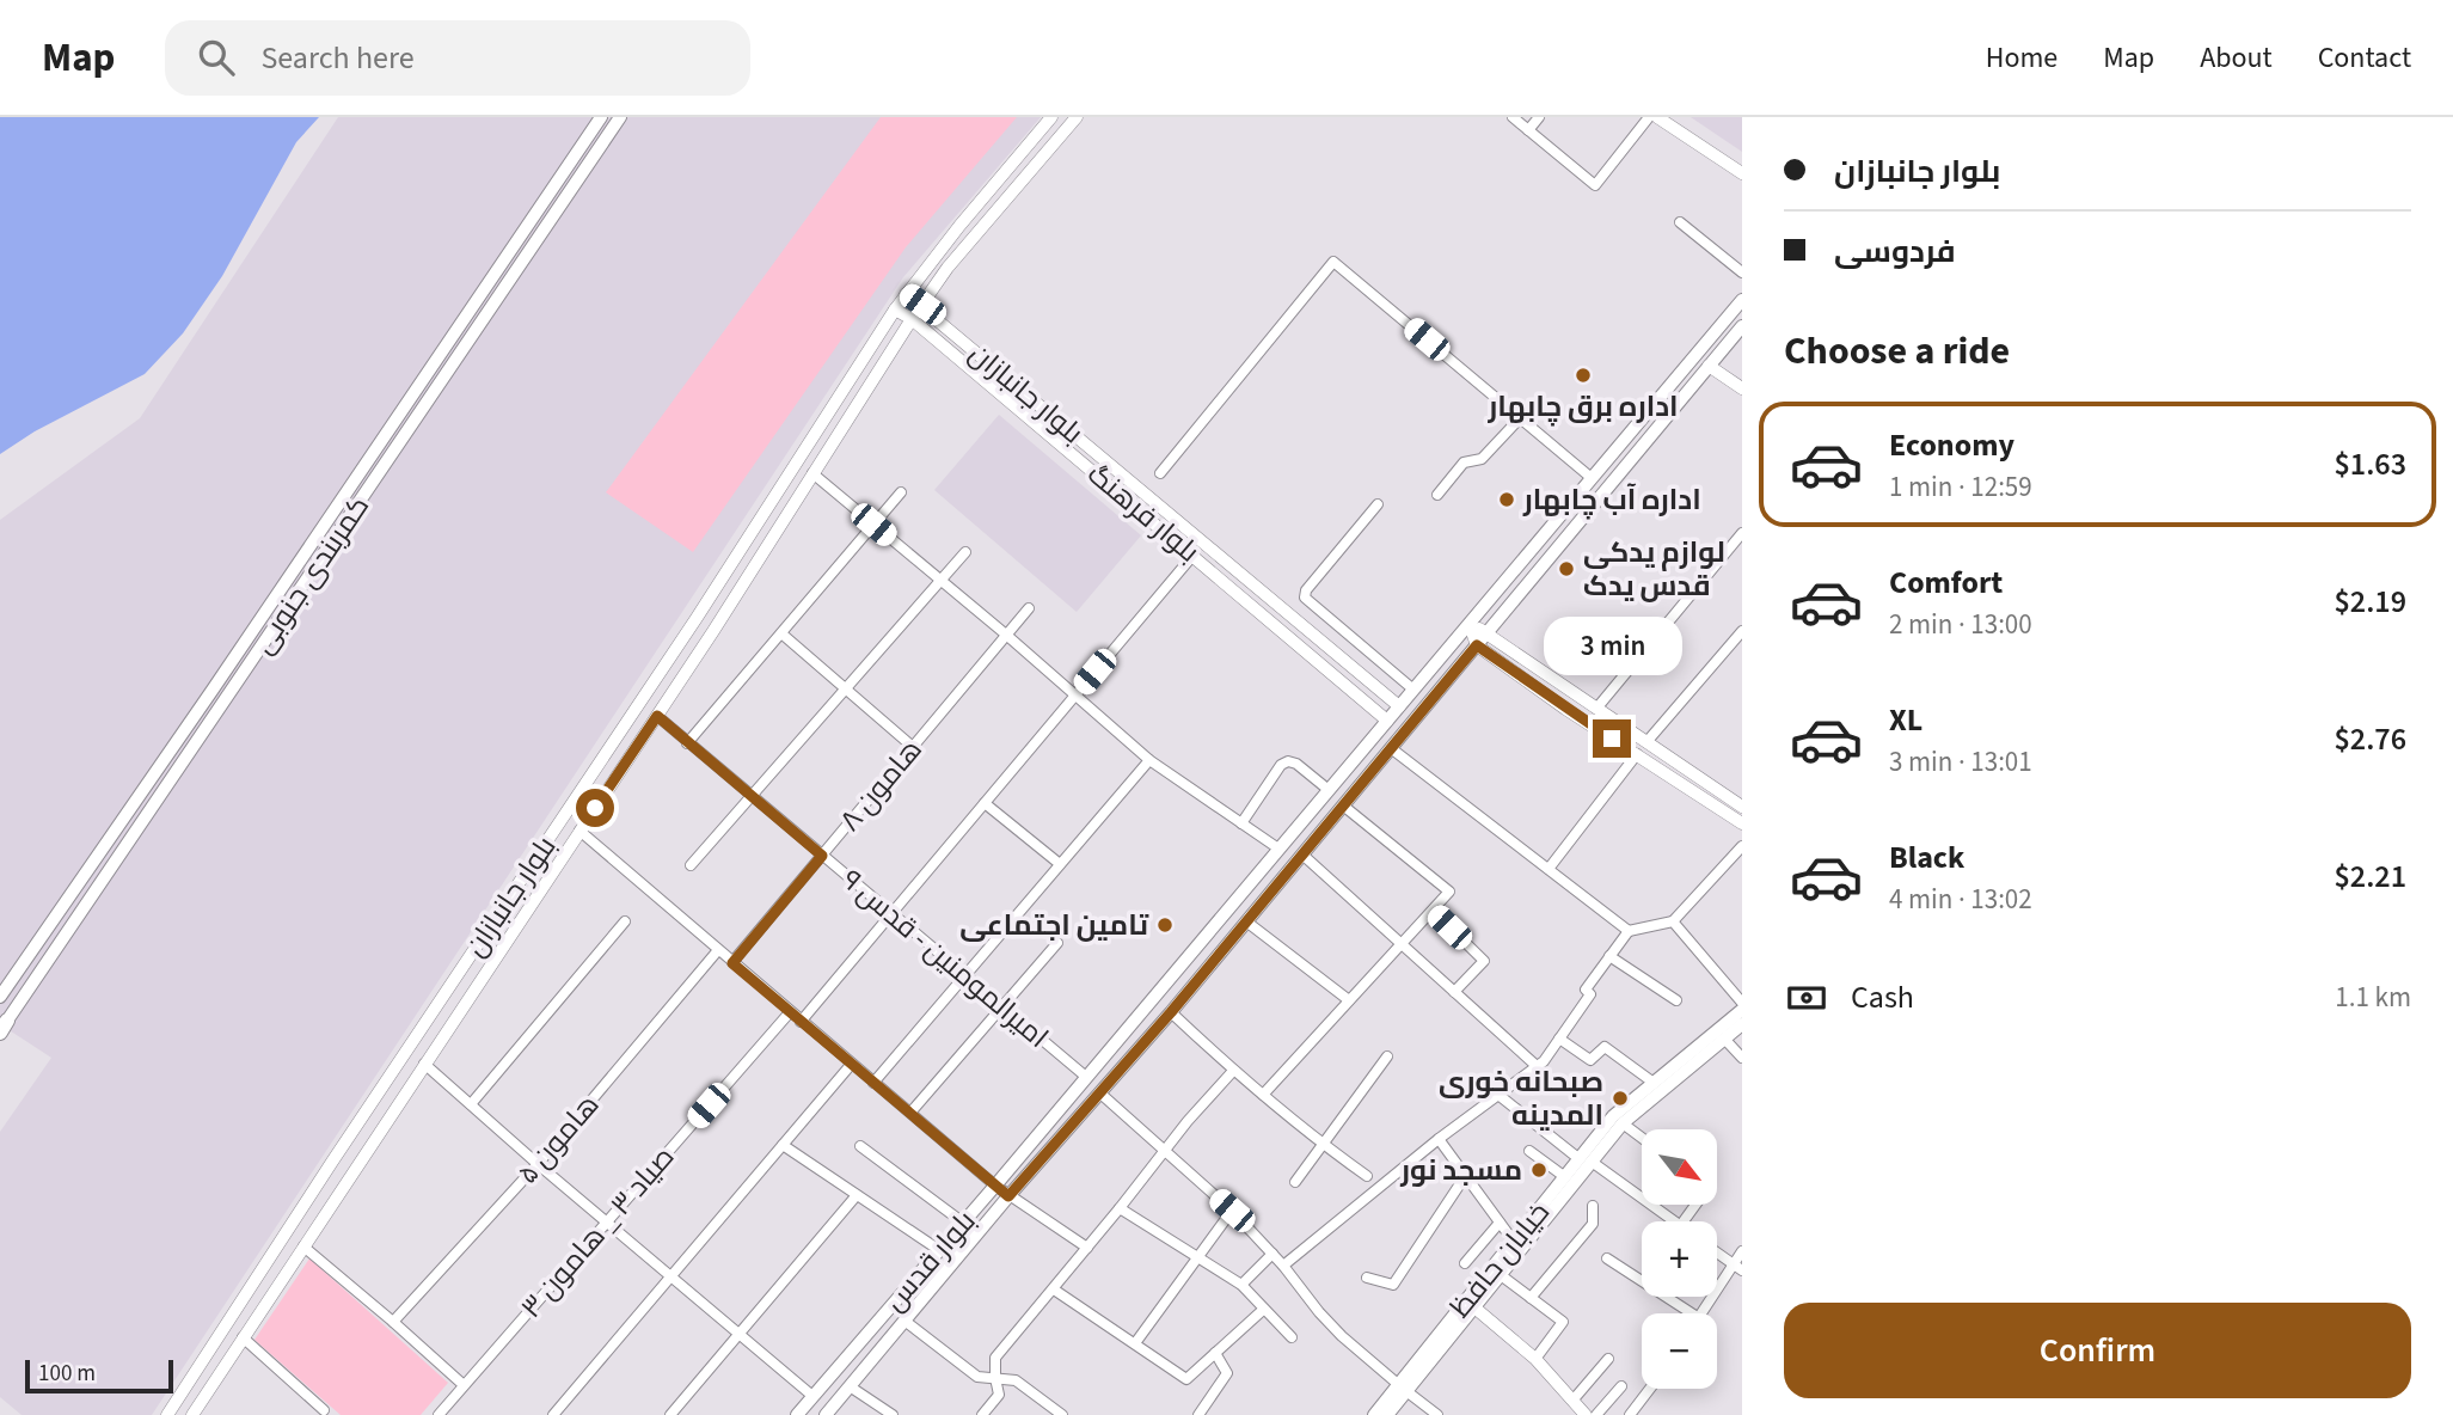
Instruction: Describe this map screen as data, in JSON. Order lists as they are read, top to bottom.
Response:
{
  "streets": {
    "main road": ["کمربندی جنوبی", "خیابان حافظ", "بلوار قدس"],
    "street": [
      "بلوار جانبازان",
      "بلوار فرهنگ",
      "هامون ۸",
      "امیرالمومنین - قدس ۹",
      "هامون ۵",
      "صیاد ۳ _ هامون ۳"
    ]
  },
  "crossings": [
    ["بلوار جانبازان", "بلوار فرهنگ"],
    ["بلوار جانبازان", "امیرالمومنین - قدس ۹"],
    ["بلوار جانبازان", "بلوار قدس"],
    ["بلوار فرهنگ", "بلوار قدس"],
    ["هامون ۸", "امیرالمومنین - قدس ۹"],
    ["امیرالمومنین - قدس ۹", "بلوار قدس"]
  ],
  "places": [
    "اداره برق چابهار",
    "اداره آب چابهار",
    "لوازم یدکی قدس یدک",
    "تامین اجتماعی",
    "صبحانه خوری المدینه",
    "مسجد نور"
  ],
  "scale_bar": "100 m",
  "north": "bottom right",
  "page": {
    "header": "Map",
    "search": "Search here",
    "nav": [
      "Home",
      "Map",
      "About",
      "Contact"
    ],
    "banner": ["بلوار جانبازان", "فردوسی"],
    "heading": "Choose a ride",
    "list": [
      {
        "name": "Economy",
        "note": "1 min · 12:59",
        "value": "$1.63"
      },
      {
        "name": "Comfort",
        "note": "2 min · 13:00",
        "value": "$2.19"
      },
      {
        "name": "XL",
        "note": "3 min · 13:01",
        "value": "$2.76"
      },
      {
        "name": "Black",
        "note": "4 min · 13:02",
        "value": "$2.21"
      }
    ],
    "bubble": "3 min",
    "pay": ["Cash", "1.1 km"],
    "map_buttons": ["+", "−"],
    "buttons": "Confirm",
    "scale": "100 m"
  }
}
